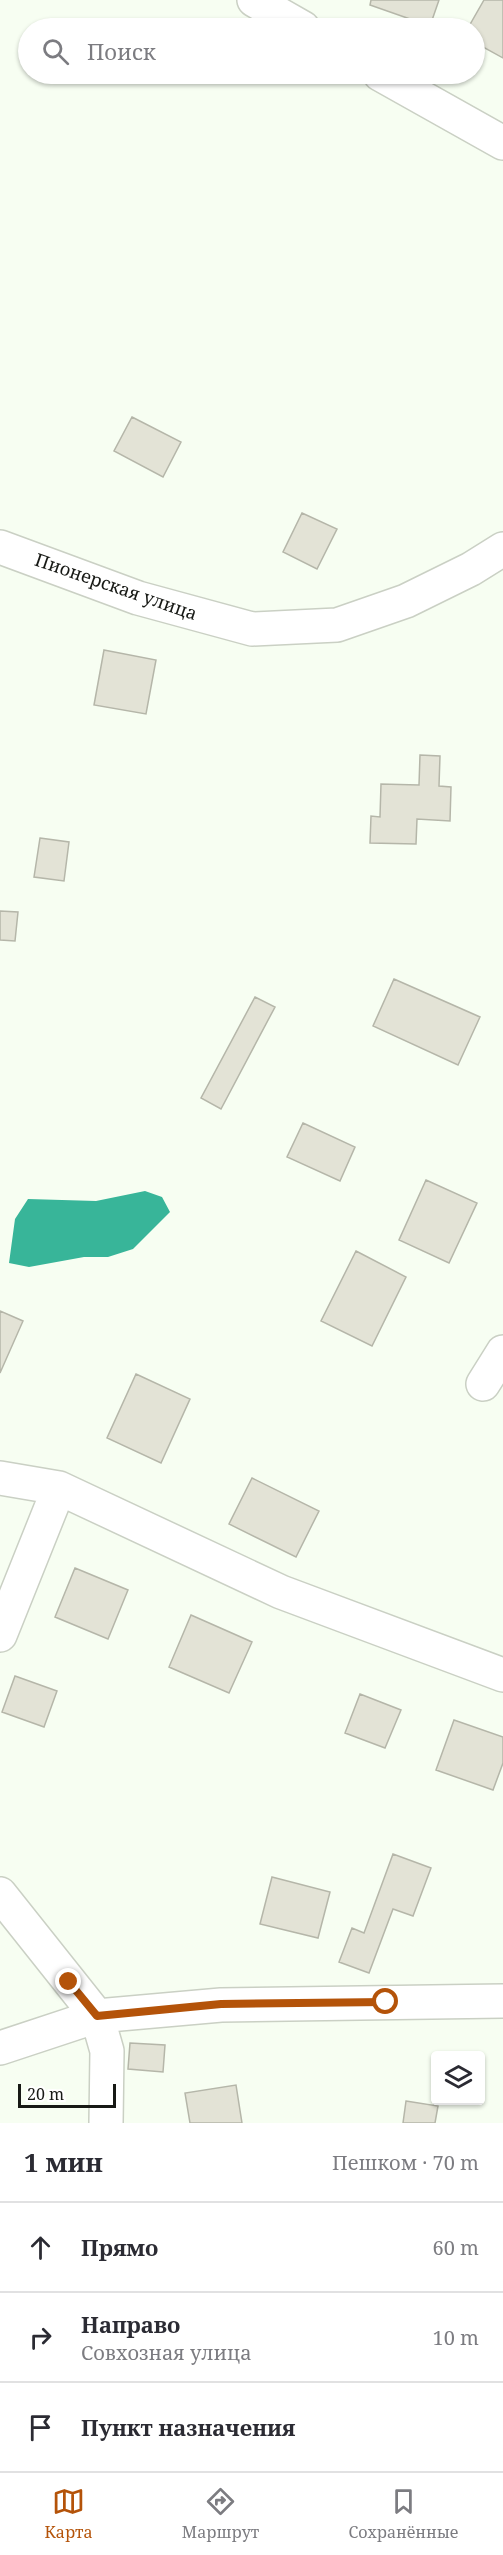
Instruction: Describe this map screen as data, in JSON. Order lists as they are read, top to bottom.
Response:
{
  "streets": {
    "street": ["Пионерская улица"]
  },
  "scale_bar": "20 m",
  "page": {
    "search": "Поиск",
    "scale": "20 m",
    "heading": ["1 мин", "Пешком · 70 m"],
    "list": [
      ["Прямо", "60 m"],
      ["Направо", "Совхозная улица", "10 m"],
      "Пункт назначения"
    ],
    "nav": ["Карта", "Маршрут", "Сохранённые"]
  }
}
